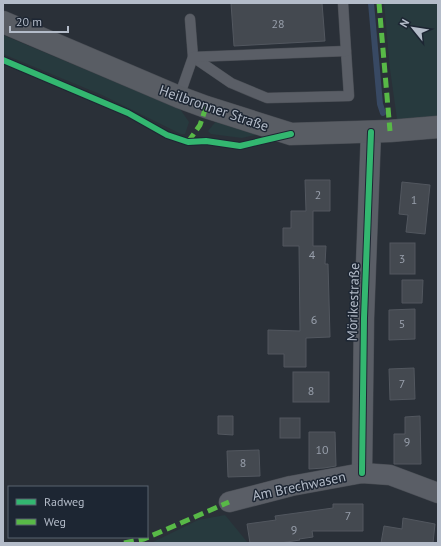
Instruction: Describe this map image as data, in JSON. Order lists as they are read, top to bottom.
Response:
{
  "streets": {
    "main road": ["Heilbronner Straße"],
    "street": ["Mörikestraße", "Am Brechwasen"]
  },
  "crossings": [
    ["Heilbronner Straße", "Mörikestraße"],
    ["Mörikestraße", "Am Brechwasen"]
  ],
  "house_numbers": [
    "28",
    "2",
    "1",
    "4",
    "3",
    "6",
    "5",
    "7",
    "8",
    "9",
    "10",
    "8",
    "7",
    "9"
  ],
  "legend": ["Radweg", "Weg"],
  "scale_bar": "20 m",
  "north": "top left"
}
